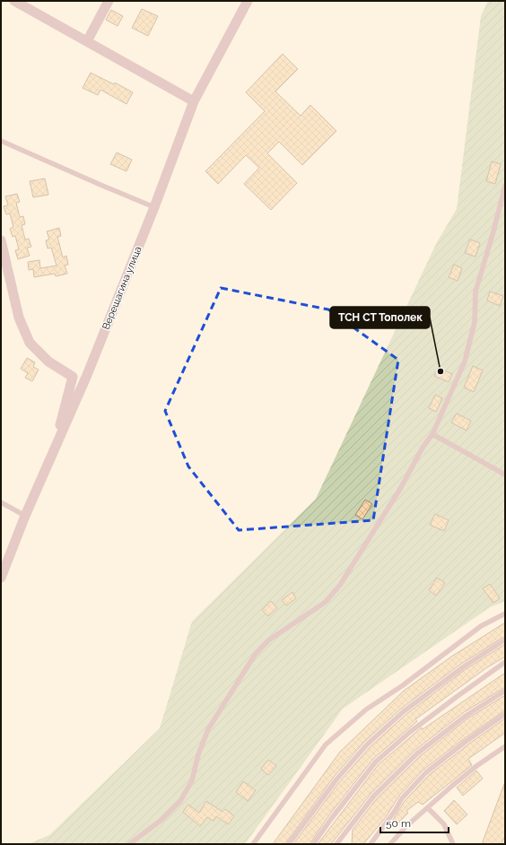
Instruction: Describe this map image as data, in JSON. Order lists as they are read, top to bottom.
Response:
{
  "streets": {
    "street": ["Верещагина улица"]
  },
  "places": ["ТСН СТ Тополек"],
  "scale_bar": "50 m"
}
